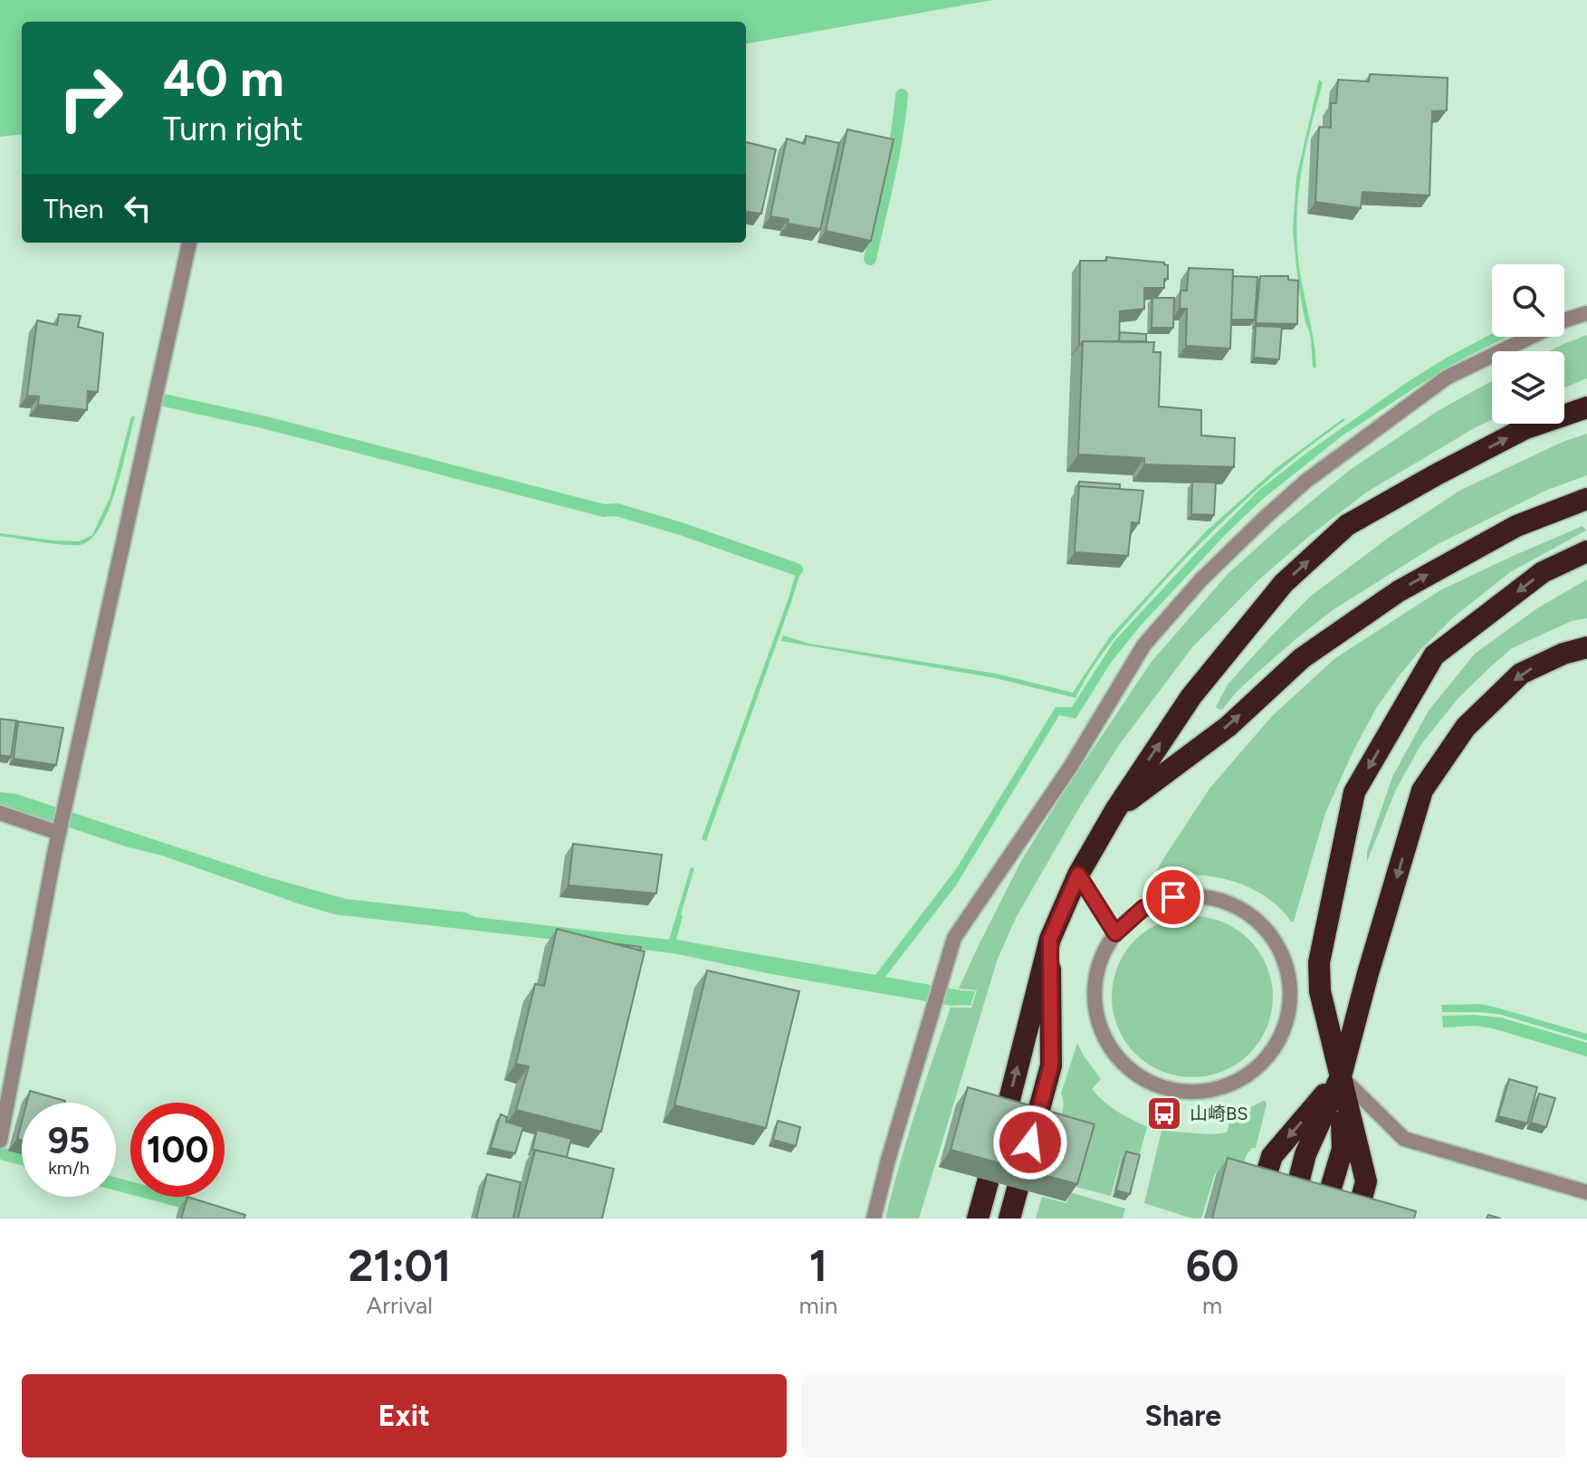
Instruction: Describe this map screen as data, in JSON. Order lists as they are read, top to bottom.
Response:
{
  "places": {
    "bus stop": ["山崎BS"]
  },
  "page": {
    "turn": ["40 m", "Turn right"],
    "then": "Then",
    "speed": "95 km/h",
    "limit": "100",
    "eta": [
      "21:01",
      "Arrival",
      "1",
      "min",
      "60",
      "m"
    ],
    "buttons": ["Exit", "Share"]
  }
}
